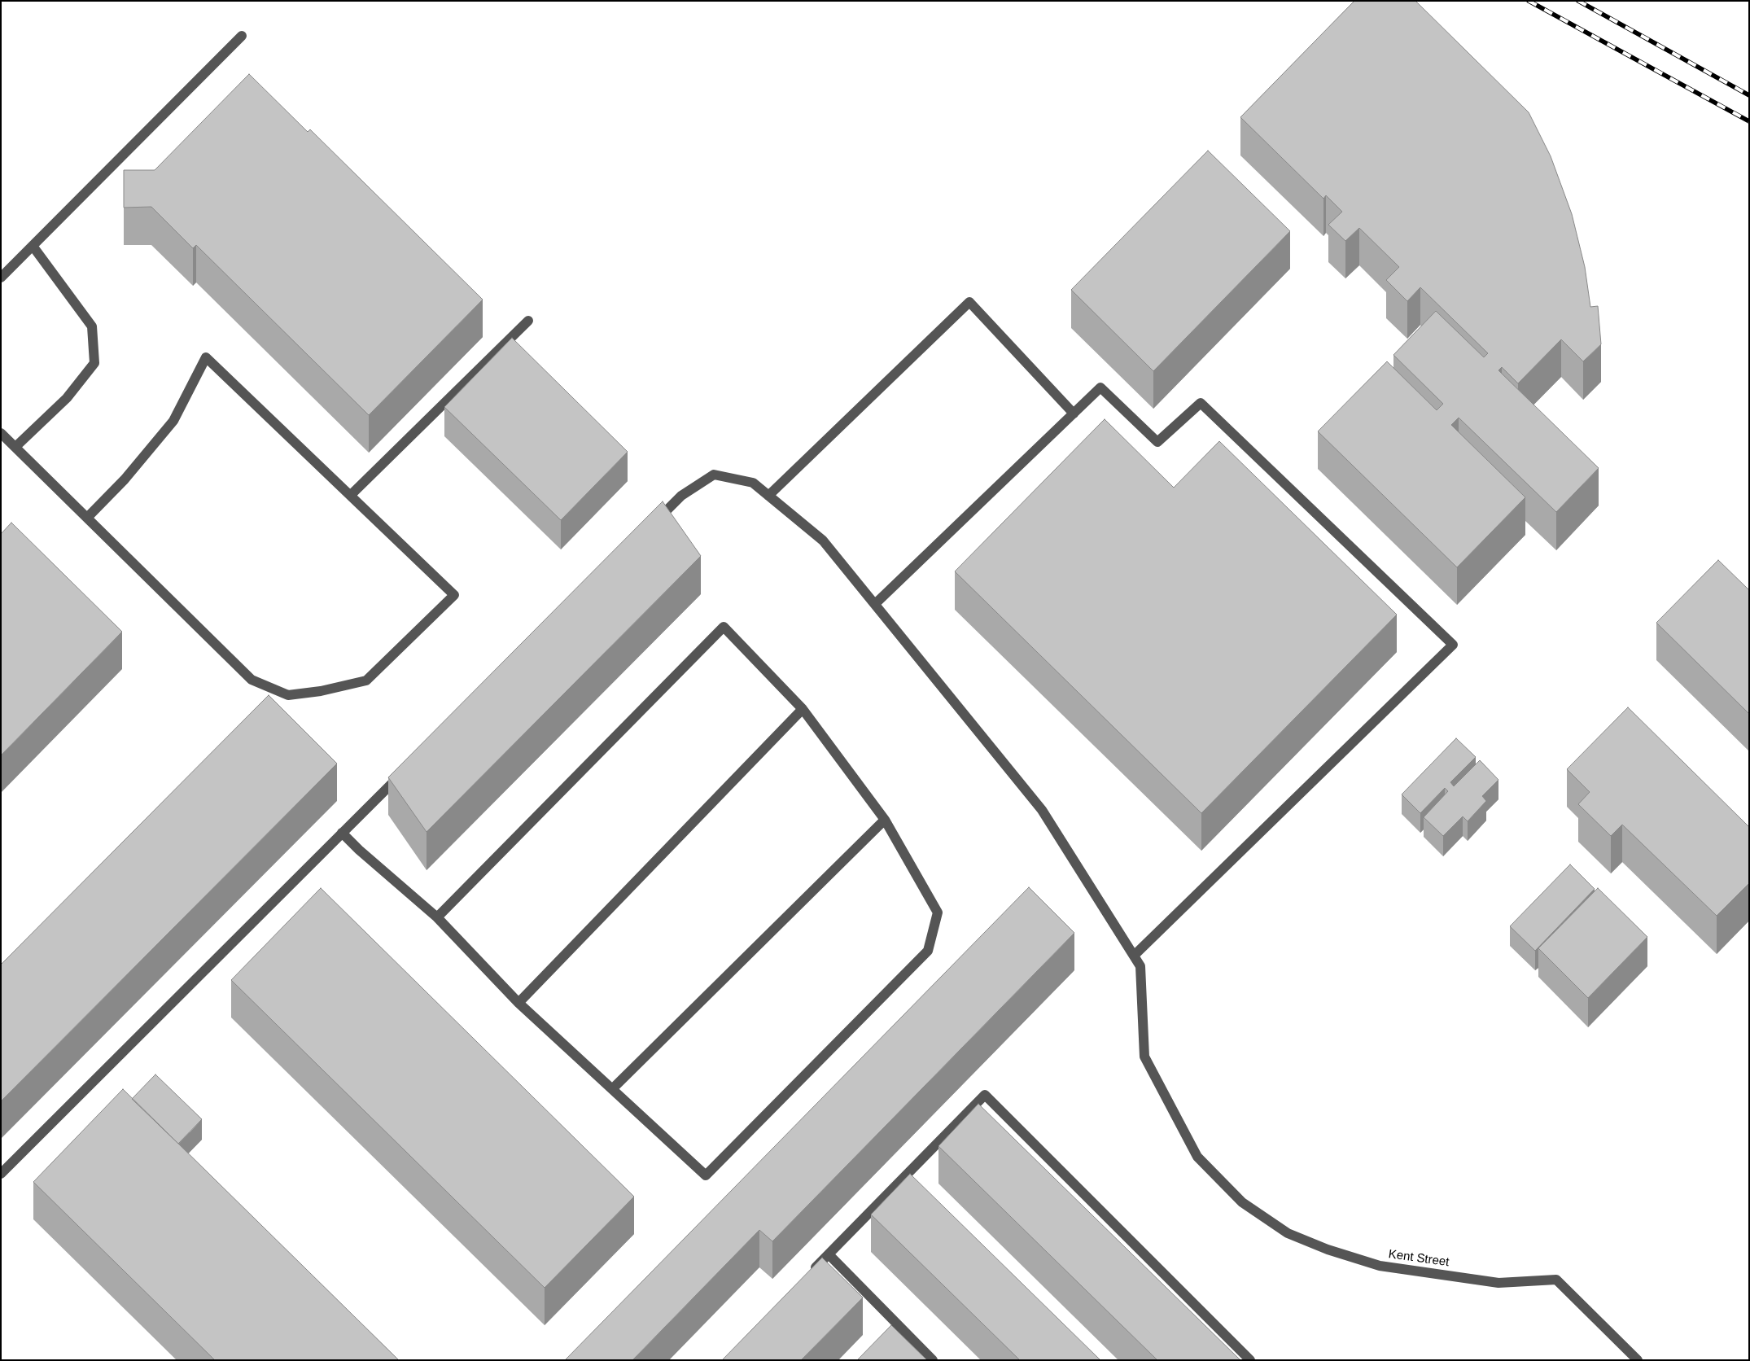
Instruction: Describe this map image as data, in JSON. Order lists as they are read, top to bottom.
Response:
{
  "streets": {
    "street": ["Kent Street"]
  }
}
